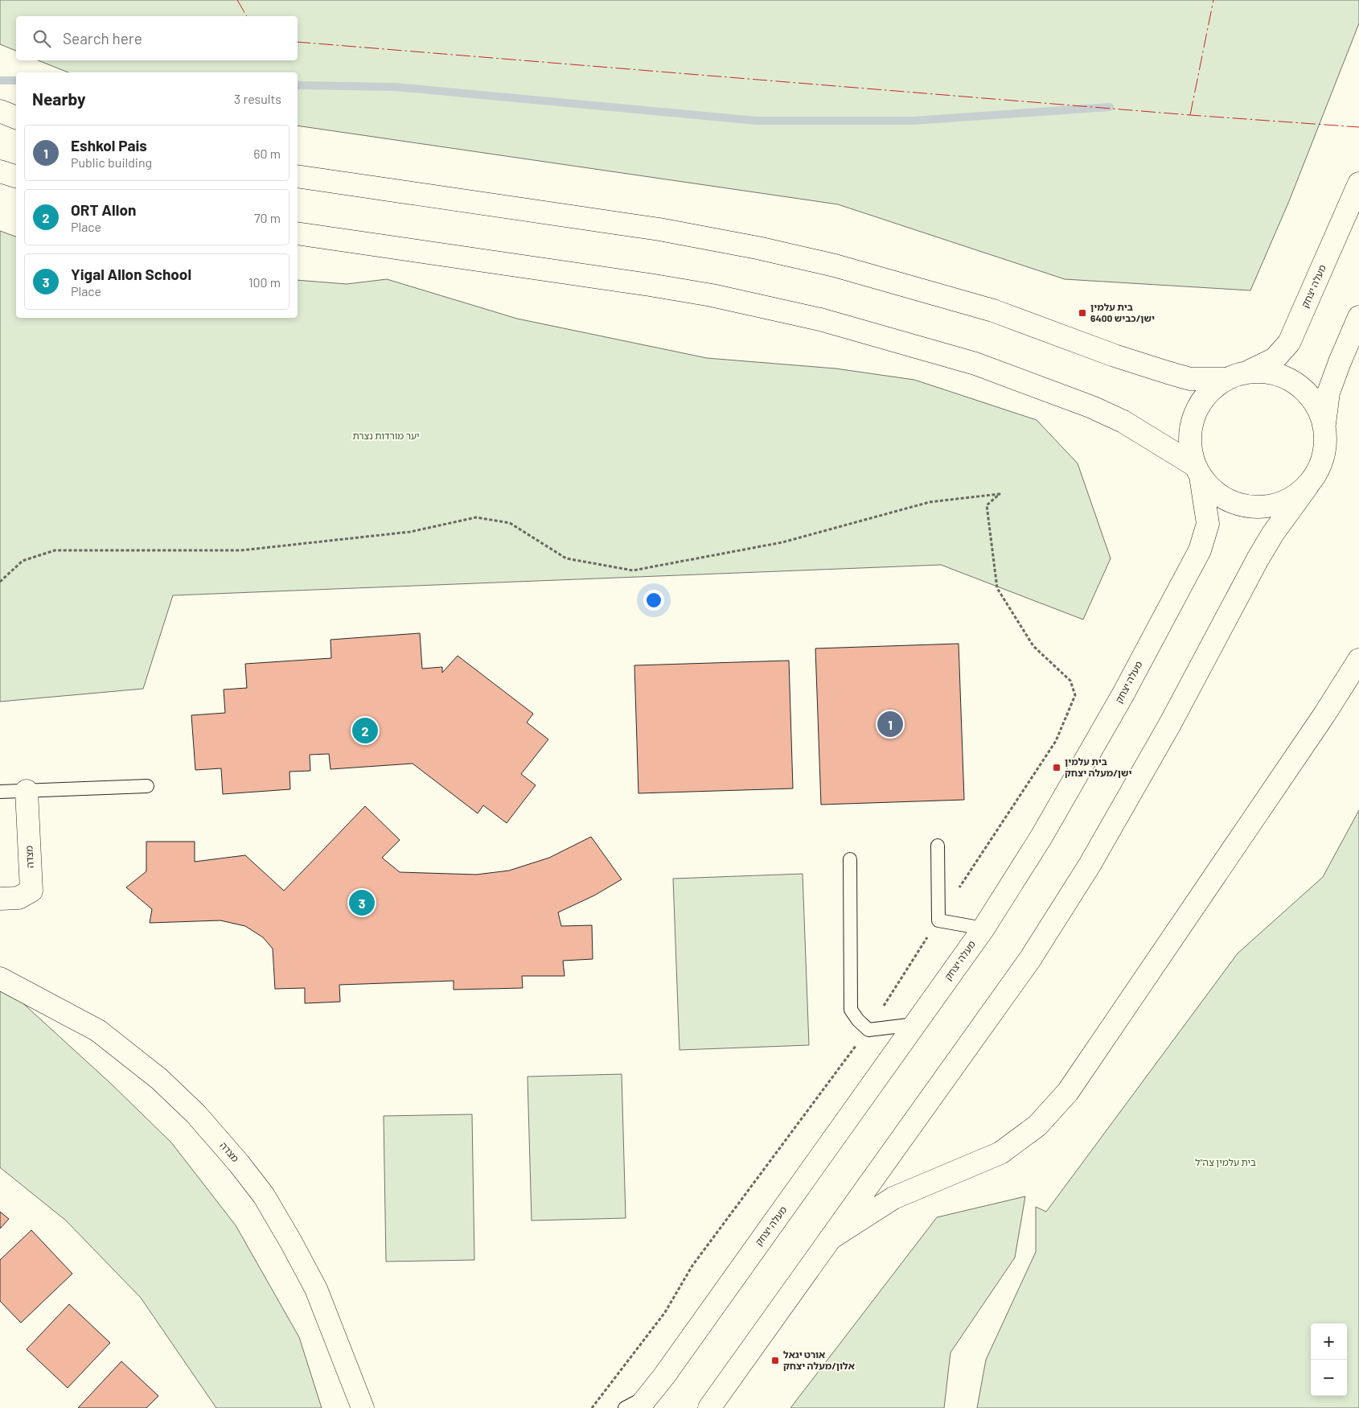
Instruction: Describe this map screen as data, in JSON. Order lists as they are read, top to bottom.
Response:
{
  "streets": {
    "main road": ["מעלה יצחק", "מצדה"]
  },
  "parks": ["יער מורדות נצרת", "בית עלמין צה\"ל"],
  "places": {
    "transit": ["בית עלמין ישן/כביש 6400", "בית עלמין ישן/מעלה יצחק", "אורט יגאל אלון/מעלה יצחק"]
  },
  "page": {
    "search": "Search here",
    "heading": ["Nearby", "3 results"],
    "list": [
      {
        "mark": "1",
        "name": "Eshkol Pais",
        "note": "Public building",
        "value": "60 m"
      },
      {
        "mark": "2",
        "name": "ORT Allon",
        "note": "Place",
        "value": "70 m"
      },
      {
        "mark": "3",
        "name": "Yigal Allon School",
        "note": "Place",
        "value": "100 m"
      }
    ],
    "pins": ["1", "2", "3"],
    "map_buttons": ["+", "−"]
  }
}
